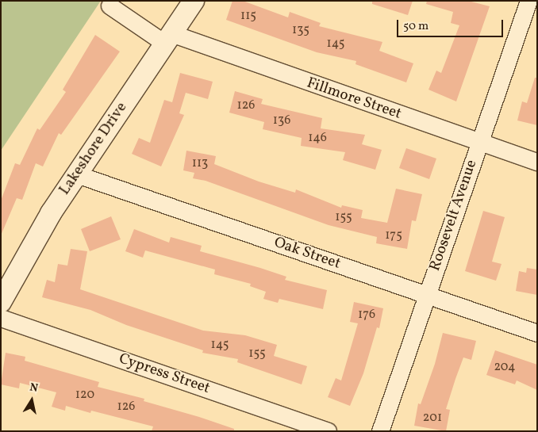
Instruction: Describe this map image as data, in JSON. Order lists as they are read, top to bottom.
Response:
{
  "streets": {
    "street": [
      "Fillmore Street",
      "Lakeshore Drive",
      "Roosevelt Avenue",
      "Oak Street",
      "Cypress Street"
    ]
  },
  "crossings": [
    ["Fillmore Street", "Lakeshore Drive"],
    ["Fillmore Street", "Roosevelt Avenue"],
    ["Lakeshore Drive", "Oak Street"],
    ["Roosevelt Avenue", "Oak Street"]
  ],
  "house_numbers": [
    "115",
    "135",
    "145",
    "126",
    "136",
    "146",
    "113",
    "155",
    "175",
    "176",
    "145",
    "155",
    "204",
    "120",
    "126",
    "201"
  ],
  "scale_bar": "50 m",
  "north": "top"
}
